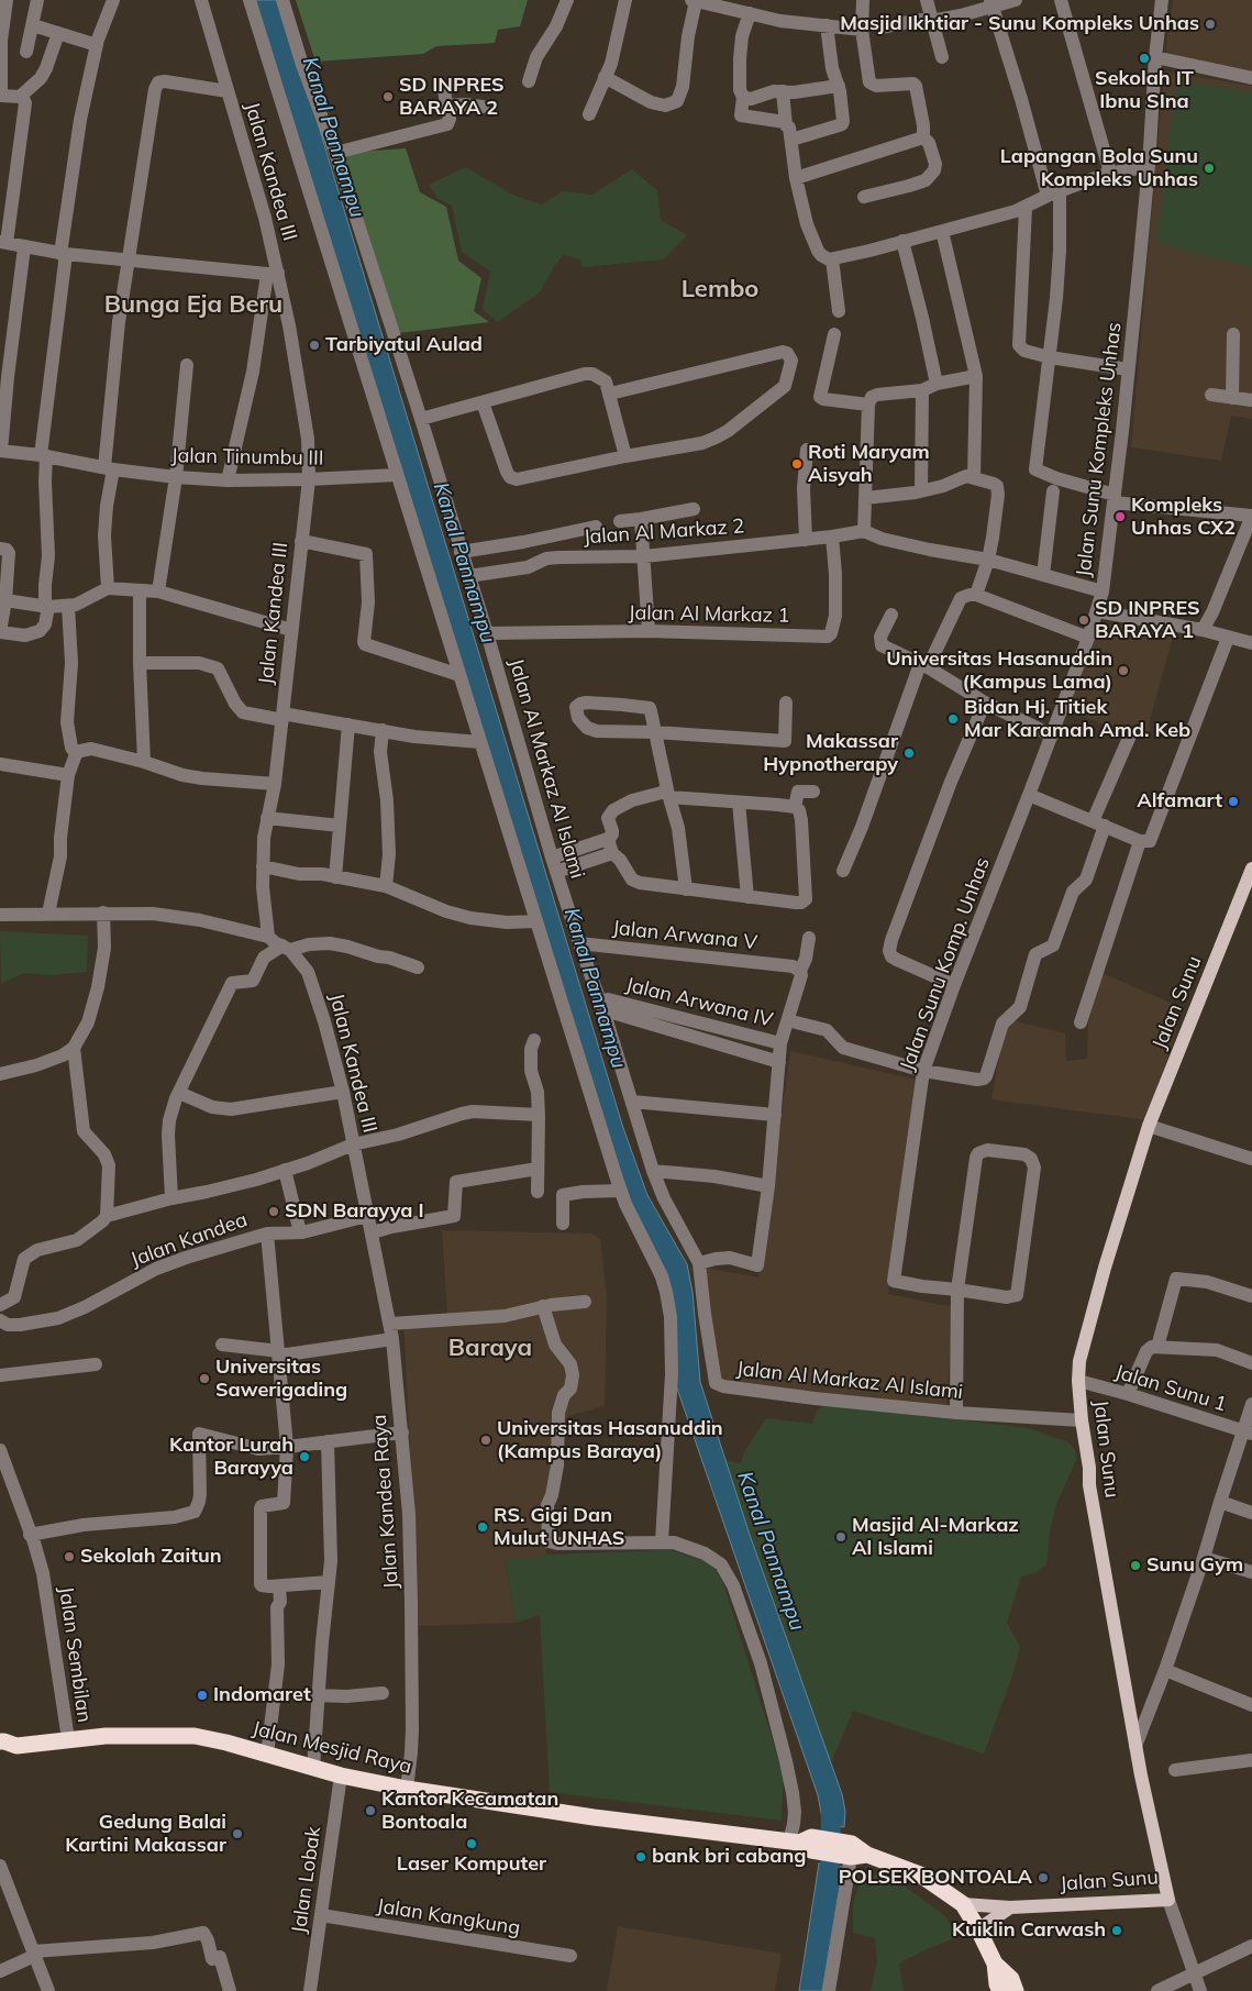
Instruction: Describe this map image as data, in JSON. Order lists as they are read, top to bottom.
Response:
{
  "streets": {
    "highway": ["Jalan Mesjid Raya"],
    "main road": ["Jalan Sunu"],
    "street": [
      "Jalan Kandea III",
      "Jalan Sunu Kompleks Unhas",
      "Jalan Tinumbu III",
      "Jalan Al Markaz 2",
      "Jalan Al Markaz 1",
      "Jalan Al Markaz Al Islami",
      "Jalan Arwana V",
      "Jalan Sunu Komp. Unhas",
      "Jalan Arwana IV",
      "Jalan Kandea",
      "Jalan Sunu 1",
      "Jalan Kandea Raya",
      "Jalan Sembilan",
      "Jalan Lobak",
      "Jalan Kangkung"
    ]
  },
  "crossings": [
    ["Jalan Kandea III", "Jalan Tinumbu III"],
    ["Jalan Kandea III", "Jalan Kandea"],
    ["Jalan Kandea III", "Jalan Kandea Raya"],
    ["Jalan Sunu Kompleks Unhas", "Jalan Sunu Komp. Unhas"],
    ["Jalan Al Markaz 2", "Jalan Al Markaz 1"],
    ["Jalan Al Markaz 2", "Jalan Al Markaz Al Islami"],
    ["Jalan Al Markaz 1", "Jalan Al Markaz Al Islami"],
    ["Jalan Al Markaz Al Islami", "Jalan Arwana V"],
    ["Jalan Al Markaz Al Islami", "Jalan Sunu"],
    ["Jalan Sunu", "Jalan Sunu 1"],
    ["Jalan Sunu", "Jalan Mesjid Raya"],
    ["Jalan Kandea", "Jalan Kandea Raya"],
    ["Jalan Kandea Raya", "Jalan Mesjid Raya"],
    ["Jalan Sembilan", "Jalan Mesjid Raya"],
    ["Jalan Mesjid Raya", "Jalan Lobak"],
    ["Jalan Lobak", "Jalan Kangkung"]
  ],
  "districts": ["Lembo", "Bunga Eja Beru", "Baraya"],
  "water": ["Kanal Pannampu"],
  "places": [
    "Masjid Ikhtiar - Sunu Kompleks Unhas",
    "Sekolah IT Ibnu SIna",
    "SD INPRES BARAYA 2",
    "Lapangan Bola Sunu Kompleks Unhas",
    "Tarbiyatul Aulad",
    "Roti Maryam Aisyah",
    "Kompleks Unhas CX2",
    "SD INPRES BARAYA 1",
    "Universitas Hasanuddin (Kampus Lama)",
    "Bidan Hj. Titiek Mar Karamah Amd. Keb",
    "Makassar Hypnotherapy",
    "Alfamart",
    "SDN Barayya I",
    "Universitas Sawerigading",
    "Universitas Hasanuddin (Kampus Baraya)",
    "Kantor Lurah Barayya",
    "RS. Gigi Dan Mulut UNHAS",
    "Masjid Al-Markaz Al Islami",
    "Sekolah Zaitun",
    "Sunu Gym",
    "Indomaret",
    "Kantor Kecamatan Bontoala",
    "Gedung Balai Kartini Makassar",
    "Laser Komputer",
    "bank bri cabang",
    "POLSEK BONTOALA",
    "Kuiklin Carwash"
  ]
}
